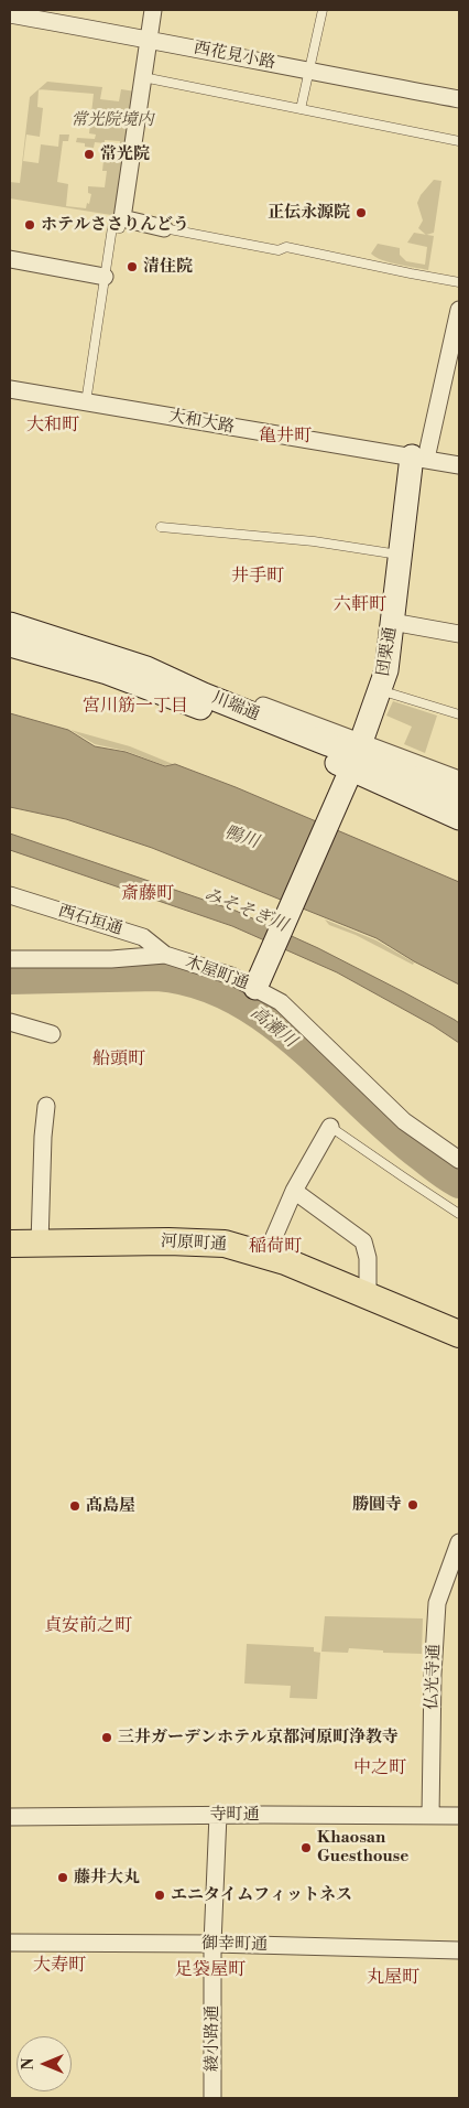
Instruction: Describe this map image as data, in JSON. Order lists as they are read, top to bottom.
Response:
{
  "streets": {
    "main road": ["河原町通"],
    "street": [
      "西花見小路",
      "大和大路",
      "団栗通",
      "川端通",
      "西石垣通",
      "木屋町通",
      "仏光寺通",
      "寺町通",
      "御幸町通",
      "綾小路通"
    ]
  },
  "crossings": [
    ["大和大路", "団栗通"],
    ["団栗通", "川端通"],
    ["団栗通", "木屋町通"],
    ["西石垣通", "木屋町通"],
    ["仏光寺通", "寺町通"],
    ["寺町通", "綾小路通"],
    ["御幸町通", "綾小路通"]
  ],
  "districts": [
    "大和町",
    "亀井町",
    "井手町",
    "六軒町",
    "宮川筋一丁目",
    "斎藤町",
    "船頭町",
    "稲荷町",
    "貞安前之町",
    "中之町",
    "大寿町",
    "足袋屋町",
    "丸屋町"
  ],
  "water": ["鴨川", "みそそぎ川", "高瀬川"],
  "parks": ["常光院境内"],
  "places": [
    "常光院",
    "正伝永源院",
    "ホテルささりんどう",
    "清住院",
    "勝圓寺",
    "髙島屋",
    "三井ガーデンホテル京都河原町浄教寺",
    "Khaosan Guesthouse",
    "藤井大丸",
    "エニタイムフィットネス"
  ],
  "north": "left"
}
